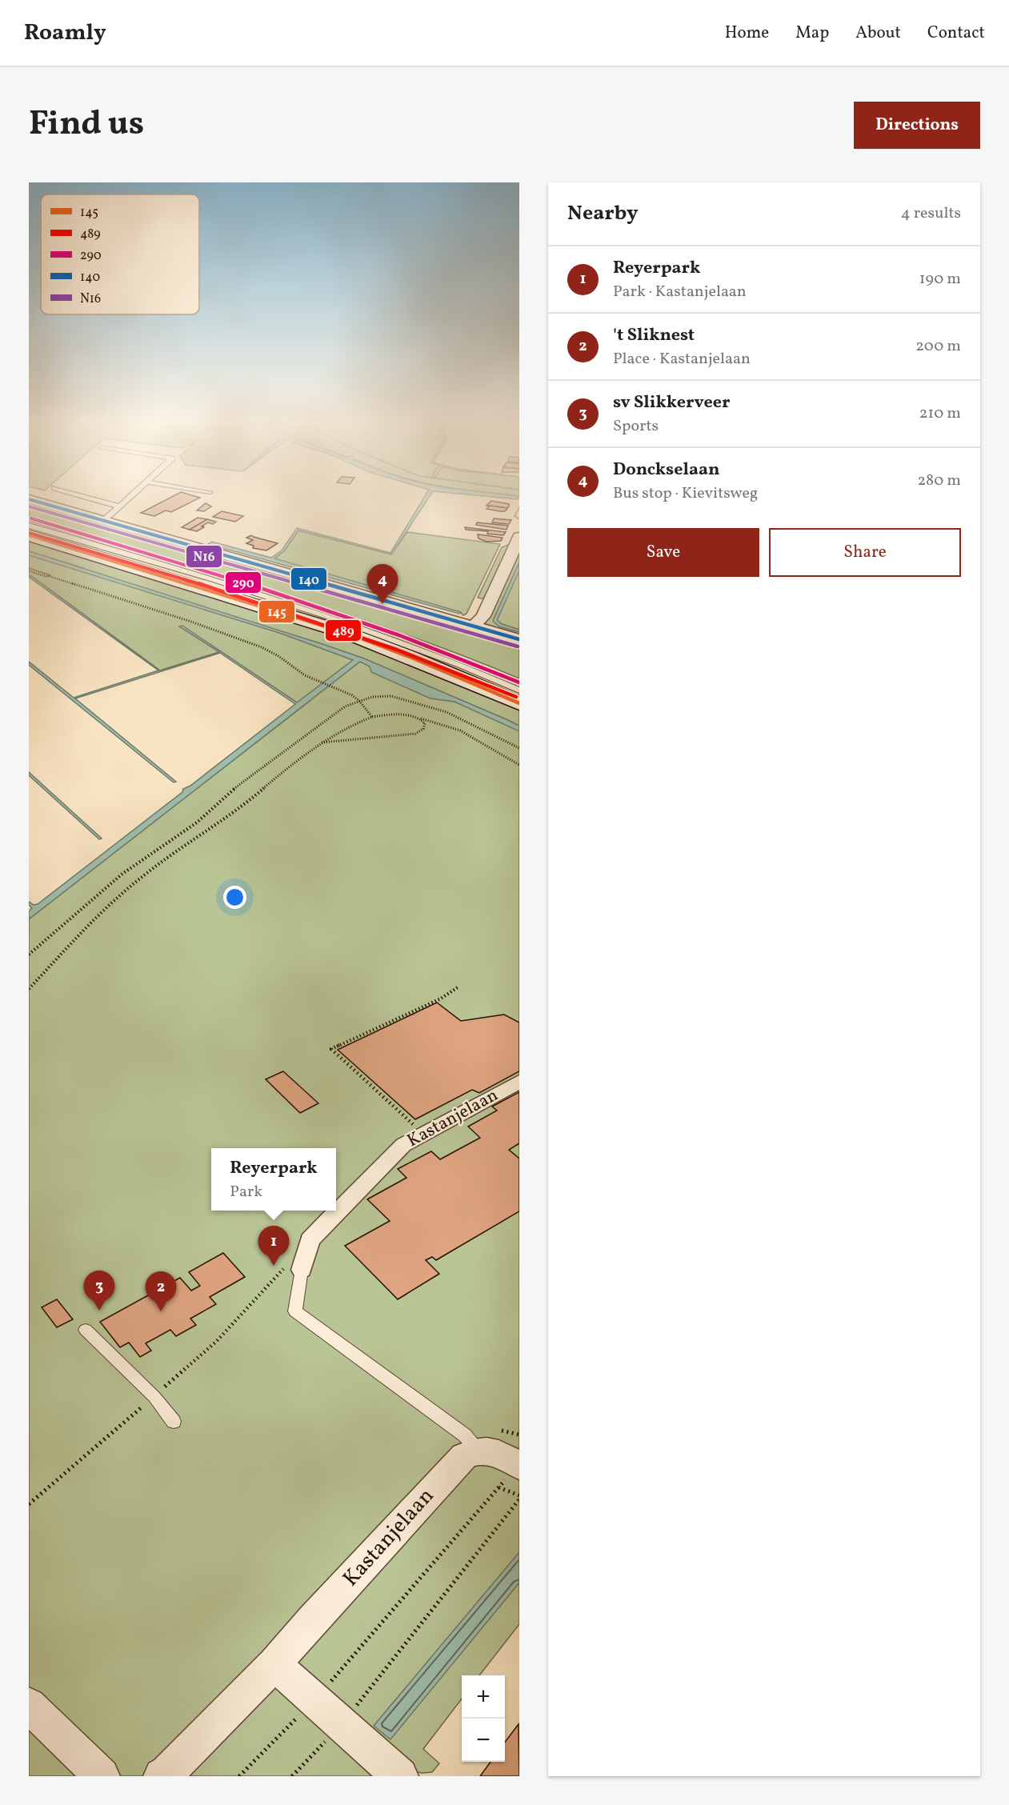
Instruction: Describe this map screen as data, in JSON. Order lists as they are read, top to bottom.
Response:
{
  "streets": {
    "street": ["Kastanjelaan"]
  },
  "lines": [
    "transit line 140",
    "transit line N16",
    "transit line 290",
    "transit line 489",
    "transit line 145"
  ],
  "legend": [
    "145",
    "489",
    "290",
    "140",
    "N16"
  ],
  "page": {
    "header": "Roamly",
    "nav": [
      "Home",
      "Map",
      "About",
      "Contact"
    ],
    "title": "Find us",
    "buttons": [
      "Directions",
      ["Save", "Share"]
    ],
    "heading": ["Nearby", "4 results"],
    "list": [
      {
        "mark": "1",
        "name": "Reyerpark",
        "note": "Park · Kastanjelaan",
        "value": "190 m"
      },
      {
        "mark": "2",
        "name": "'t Sliknest",
        "note": "Place · Kastanjelaan",
        "value": "200 m"
      },
      {
        "mark": "3",
        "name": "sv Slikkerveer",
        "note": "Sports",
        "value": "210 m"
      },
      {
        "mark": "4",
        "name": "Donckselaan",
        "note": "Bus stop · Kievitsweg",
        "value": "280 m"
      }
    ],
    "pins": [
      "4",
      "1",
      "3",
      "2"
    ],
    "popup": ["Reyerpark", "Park"],
    "map_buttons": ["+", "−"]
  }
}
